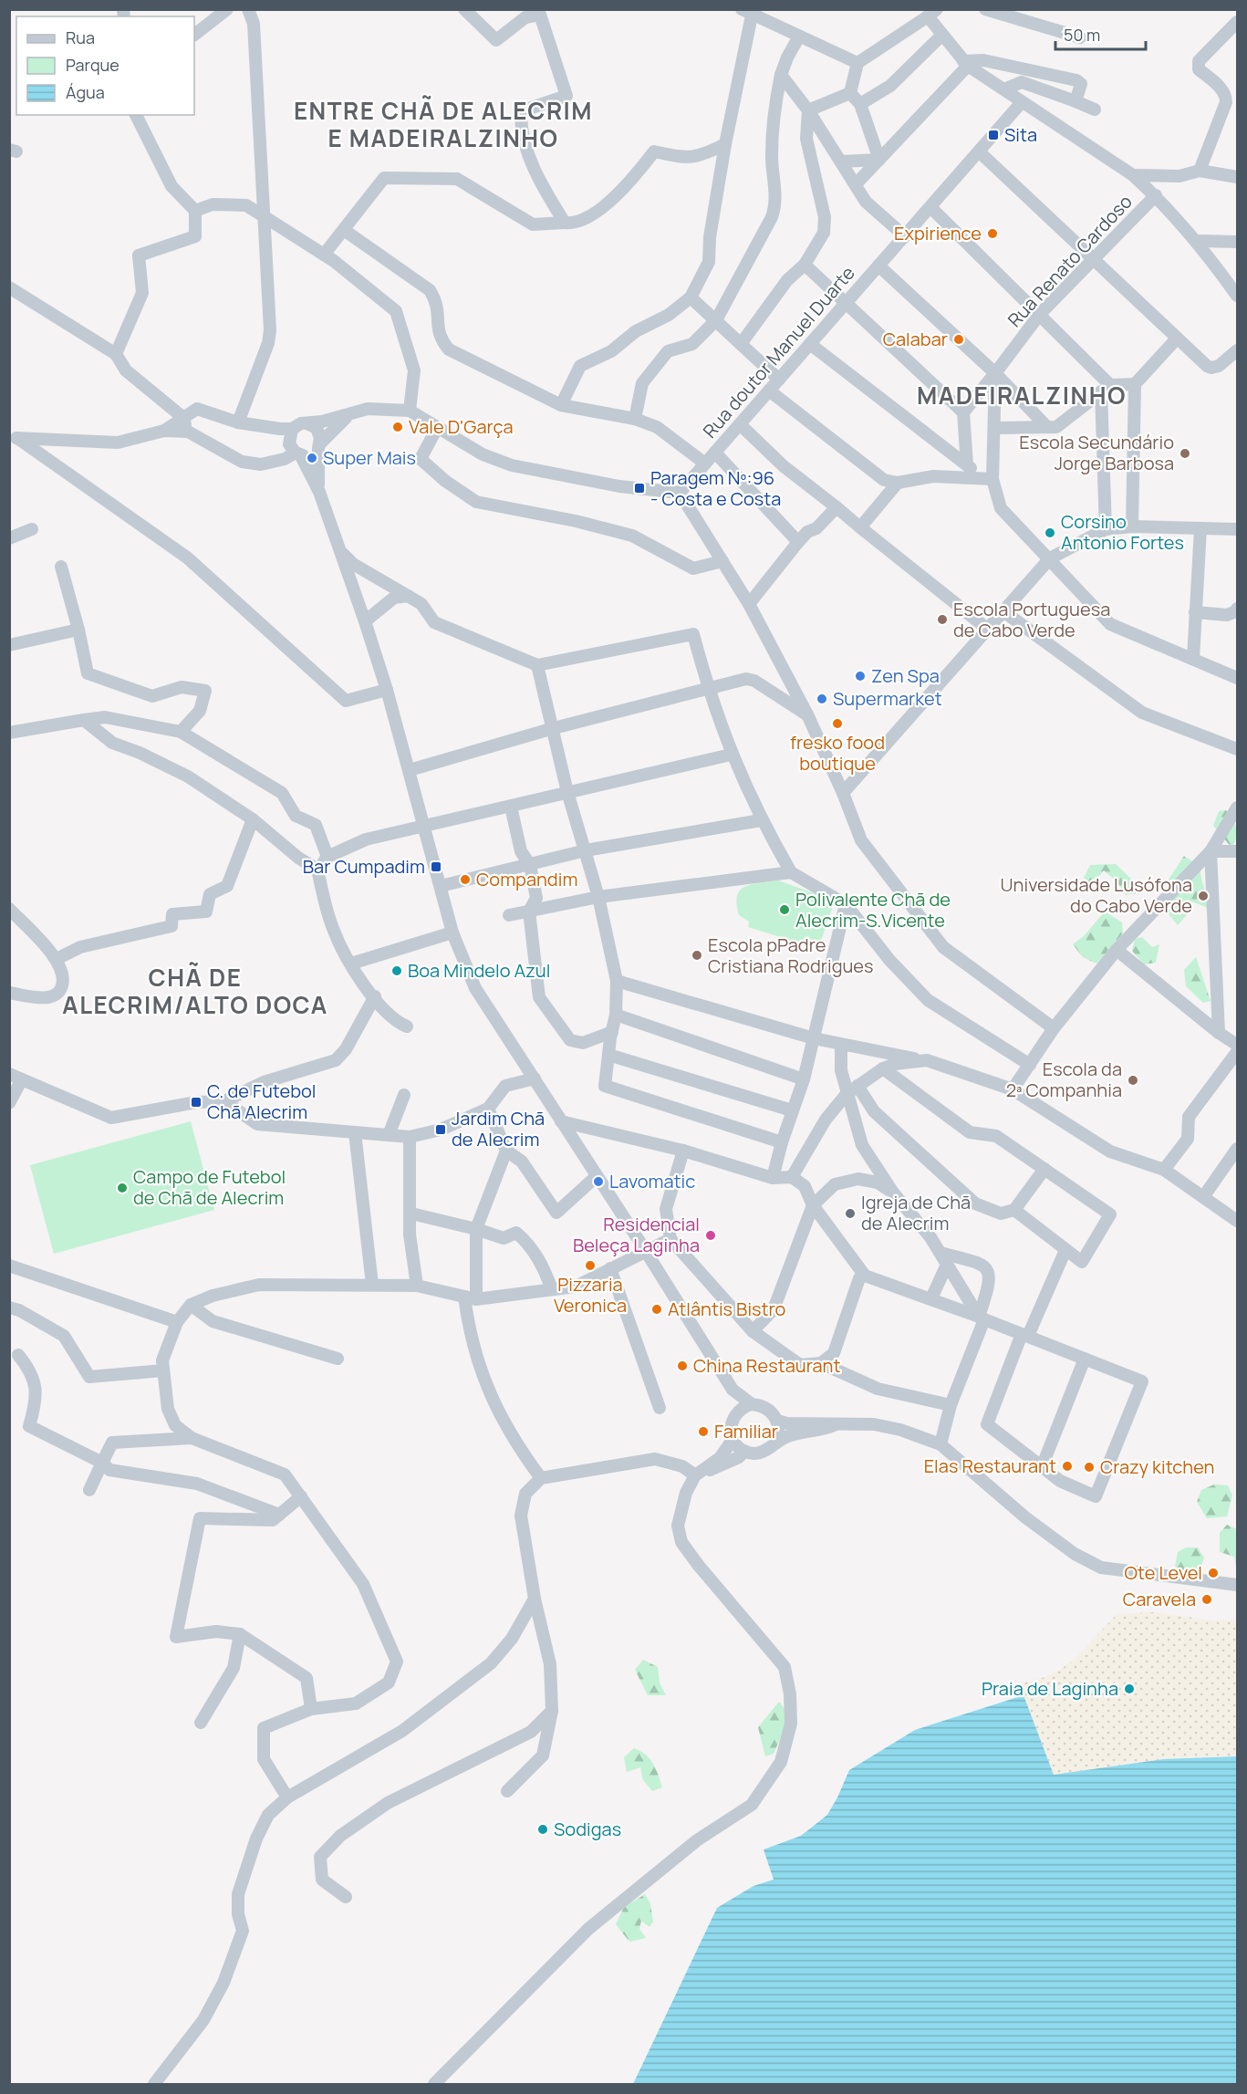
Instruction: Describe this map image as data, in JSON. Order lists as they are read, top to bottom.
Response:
{
  "streets": {
    "street": ["Rua Renato Cardoso", "Rua doutor Manuel Duarte"]
  },
  "districts": ["ENTRE CHÃ DE ALECRIM E MADEIRALZINHO", "MADEIRALZINHO", "CHÃ DE ALECRIM/ALTO DOCA"],
  "places": {
    "transit": [
      "Sita",
      "Paragem Nº:96 - Costa e Costa",
      "Bar Cumpadim",
      "C. de Futebol Chã Alecrim",
      "Jardim Chã de Alecrim"
    ],
    "other": [
      "Expirience",
      "Calabar",
      "Vale D'Garça",
      "Escola Secundário Jorge Barbosa",
      "Super Mais",
      "Corsino Antonio Fortes",
      "Escola Portuguesa de Cabo Verde",
      "Zen Spa",
      "Supermarket",
      "fresko food boutique",
      "Compandim",
      "Universidade Lusófona do Cabo Verde",
      "Polivalente Chã de Alecrim-S.Vicente",
      "Escola pPadre Cristiana Rodrigues",
      "Boa Mindelo Azul",
      "Escola da 2ª Companhia",
      "Lavomatic",
      "Campo de Futebol de Chã de Alecrim",
      "Igreja de Chã de Alecrim",
      "Residencial Beleça Laginha",
      "Pizzaria Veronica",
      "Atlântis Bistro",
      "China Restaurant",
      "Familiar",
      "Elas Restaurant",
      "Crazy kitchen",
      "Ote Level",
      "Caravela",
      "Praia de Laginha",
      "Sodigas"
    ]
  },
  "legend": ["Rua", "Parque", "Água"],
  "scale_bar": "50 m"
}
